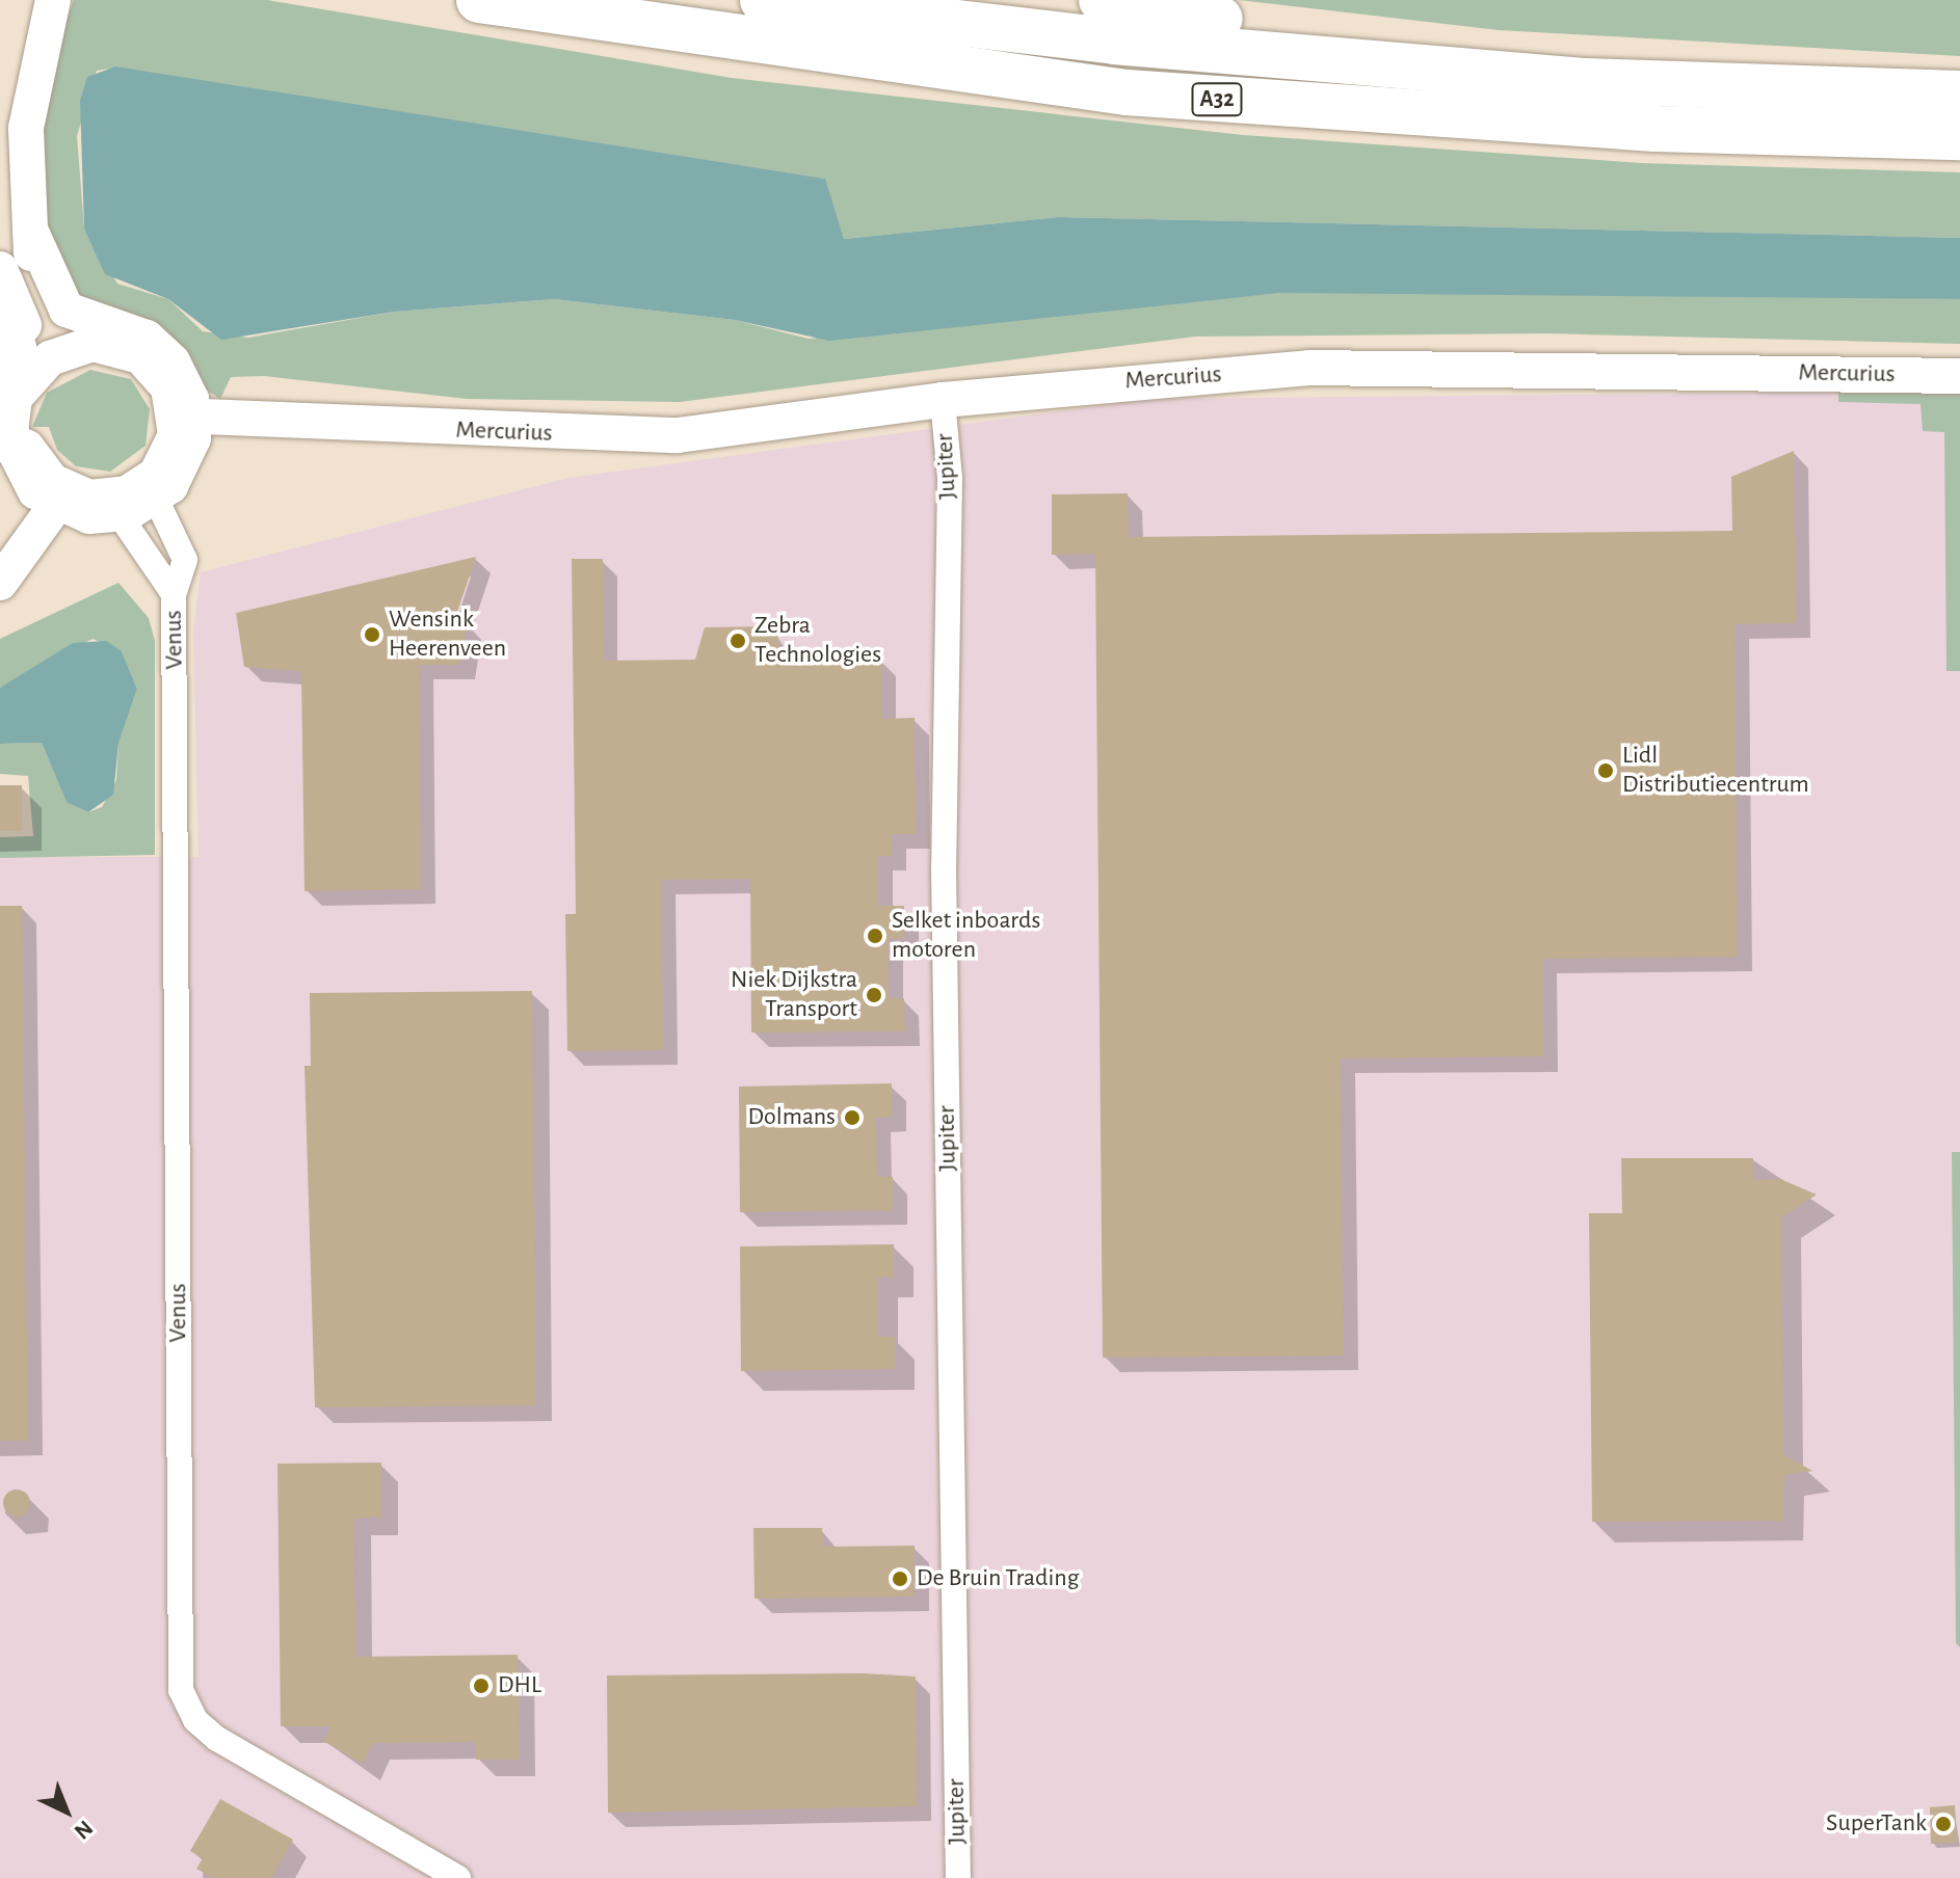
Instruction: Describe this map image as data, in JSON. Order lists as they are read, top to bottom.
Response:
{
  "streets": {
    "highway": ["A32"],
    "main road": ["Mercurius"],
    "street": ["Jupiter", "Venus"]
  },
  "crossings": [
    ["Mercurius", "Jupiter"],
    ["Mercurius", "Venus"]
  ],
  "places": [
    "Wensink Heerenveen",
    "Zebra Technologies",
    "Lidl Distributiecentrum",
    "Selket inboards motoren",
    "Niek Dijkstra Transport",
    "Dolmans",
    "De Bruin Trading",
    "DHL",
    "SuperTank"
  ],
  "north": "bottom right"
}
